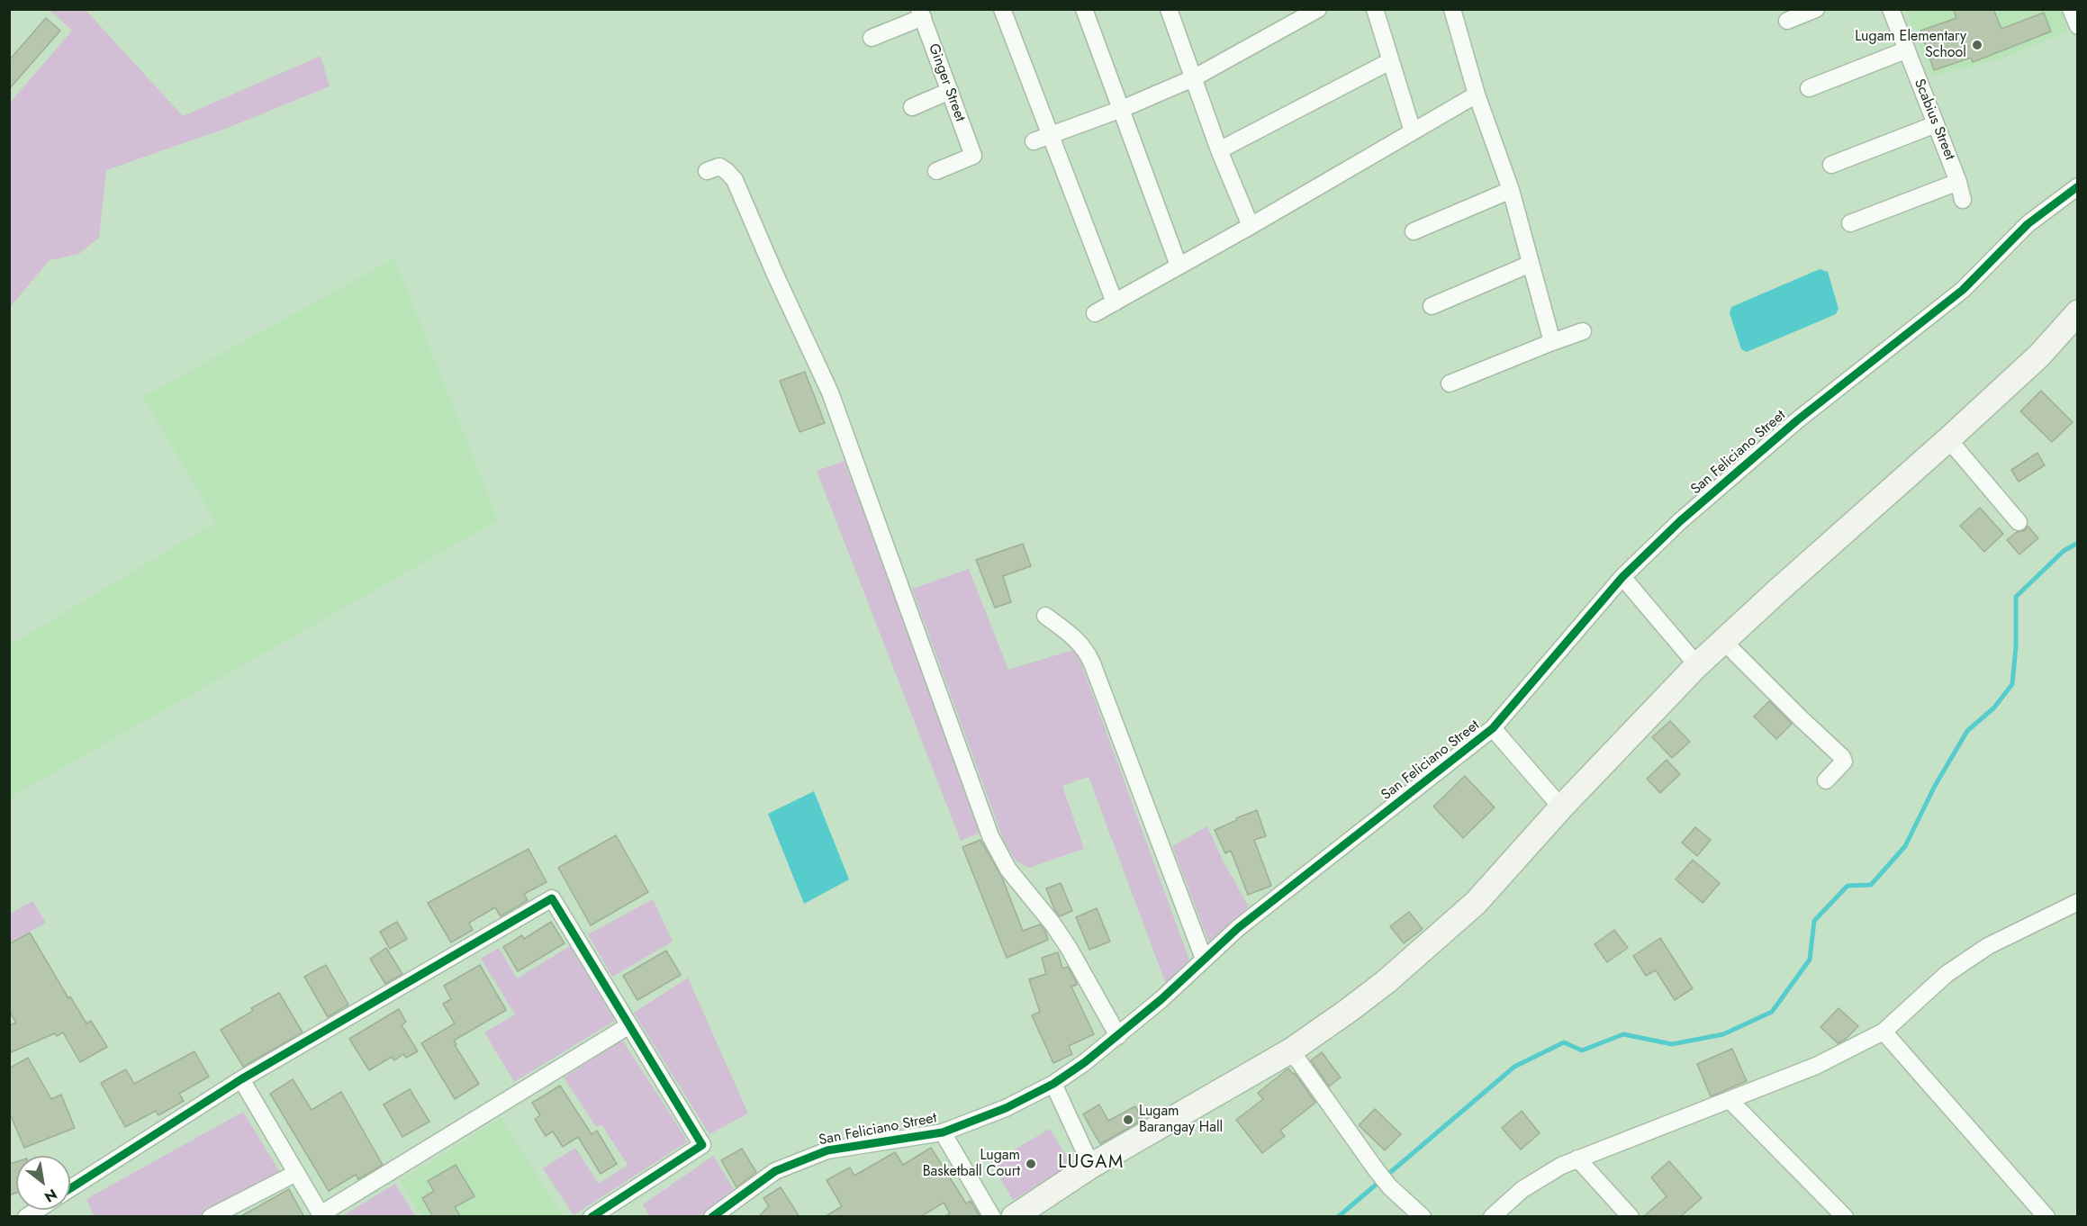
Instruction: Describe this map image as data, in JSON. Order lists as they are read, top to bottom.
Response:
{
  "streets": {
    "street": ["Ginger Street", "Scabius Street", "San Feliciano Street"]
  },
  "districts": ["LUGAM"],
  "places": ["Lugam Elementary School", "Lugam Barangay Hall", "Lugam Basketball Court"],
  "north": "bottom right"
}
